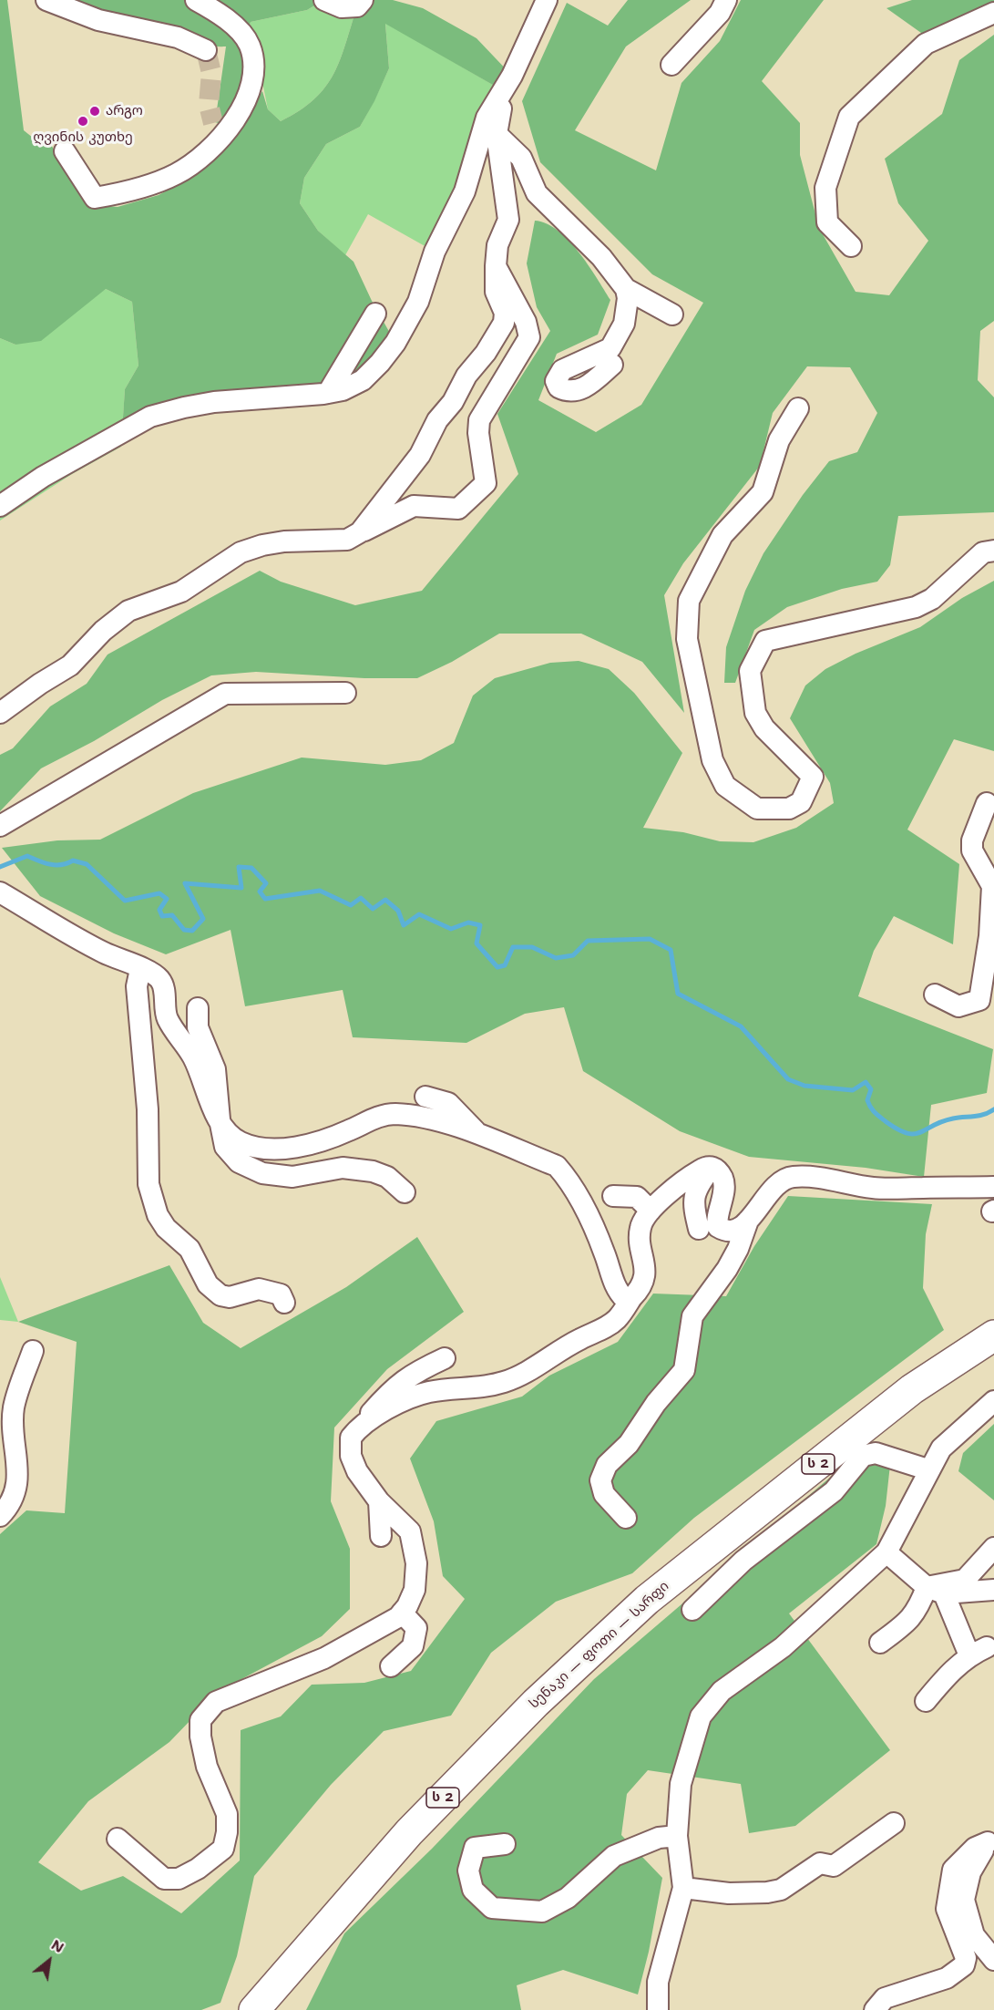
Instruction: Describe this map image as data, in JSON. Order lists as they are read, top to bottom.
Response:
{
  "streets": {
    "highway": ["ს 2", "სენაკი — ფოთი — სარფი"]
  },
  "places": ["არგო", "ღვინის კუთხე"],
  "north": "top right"
}
